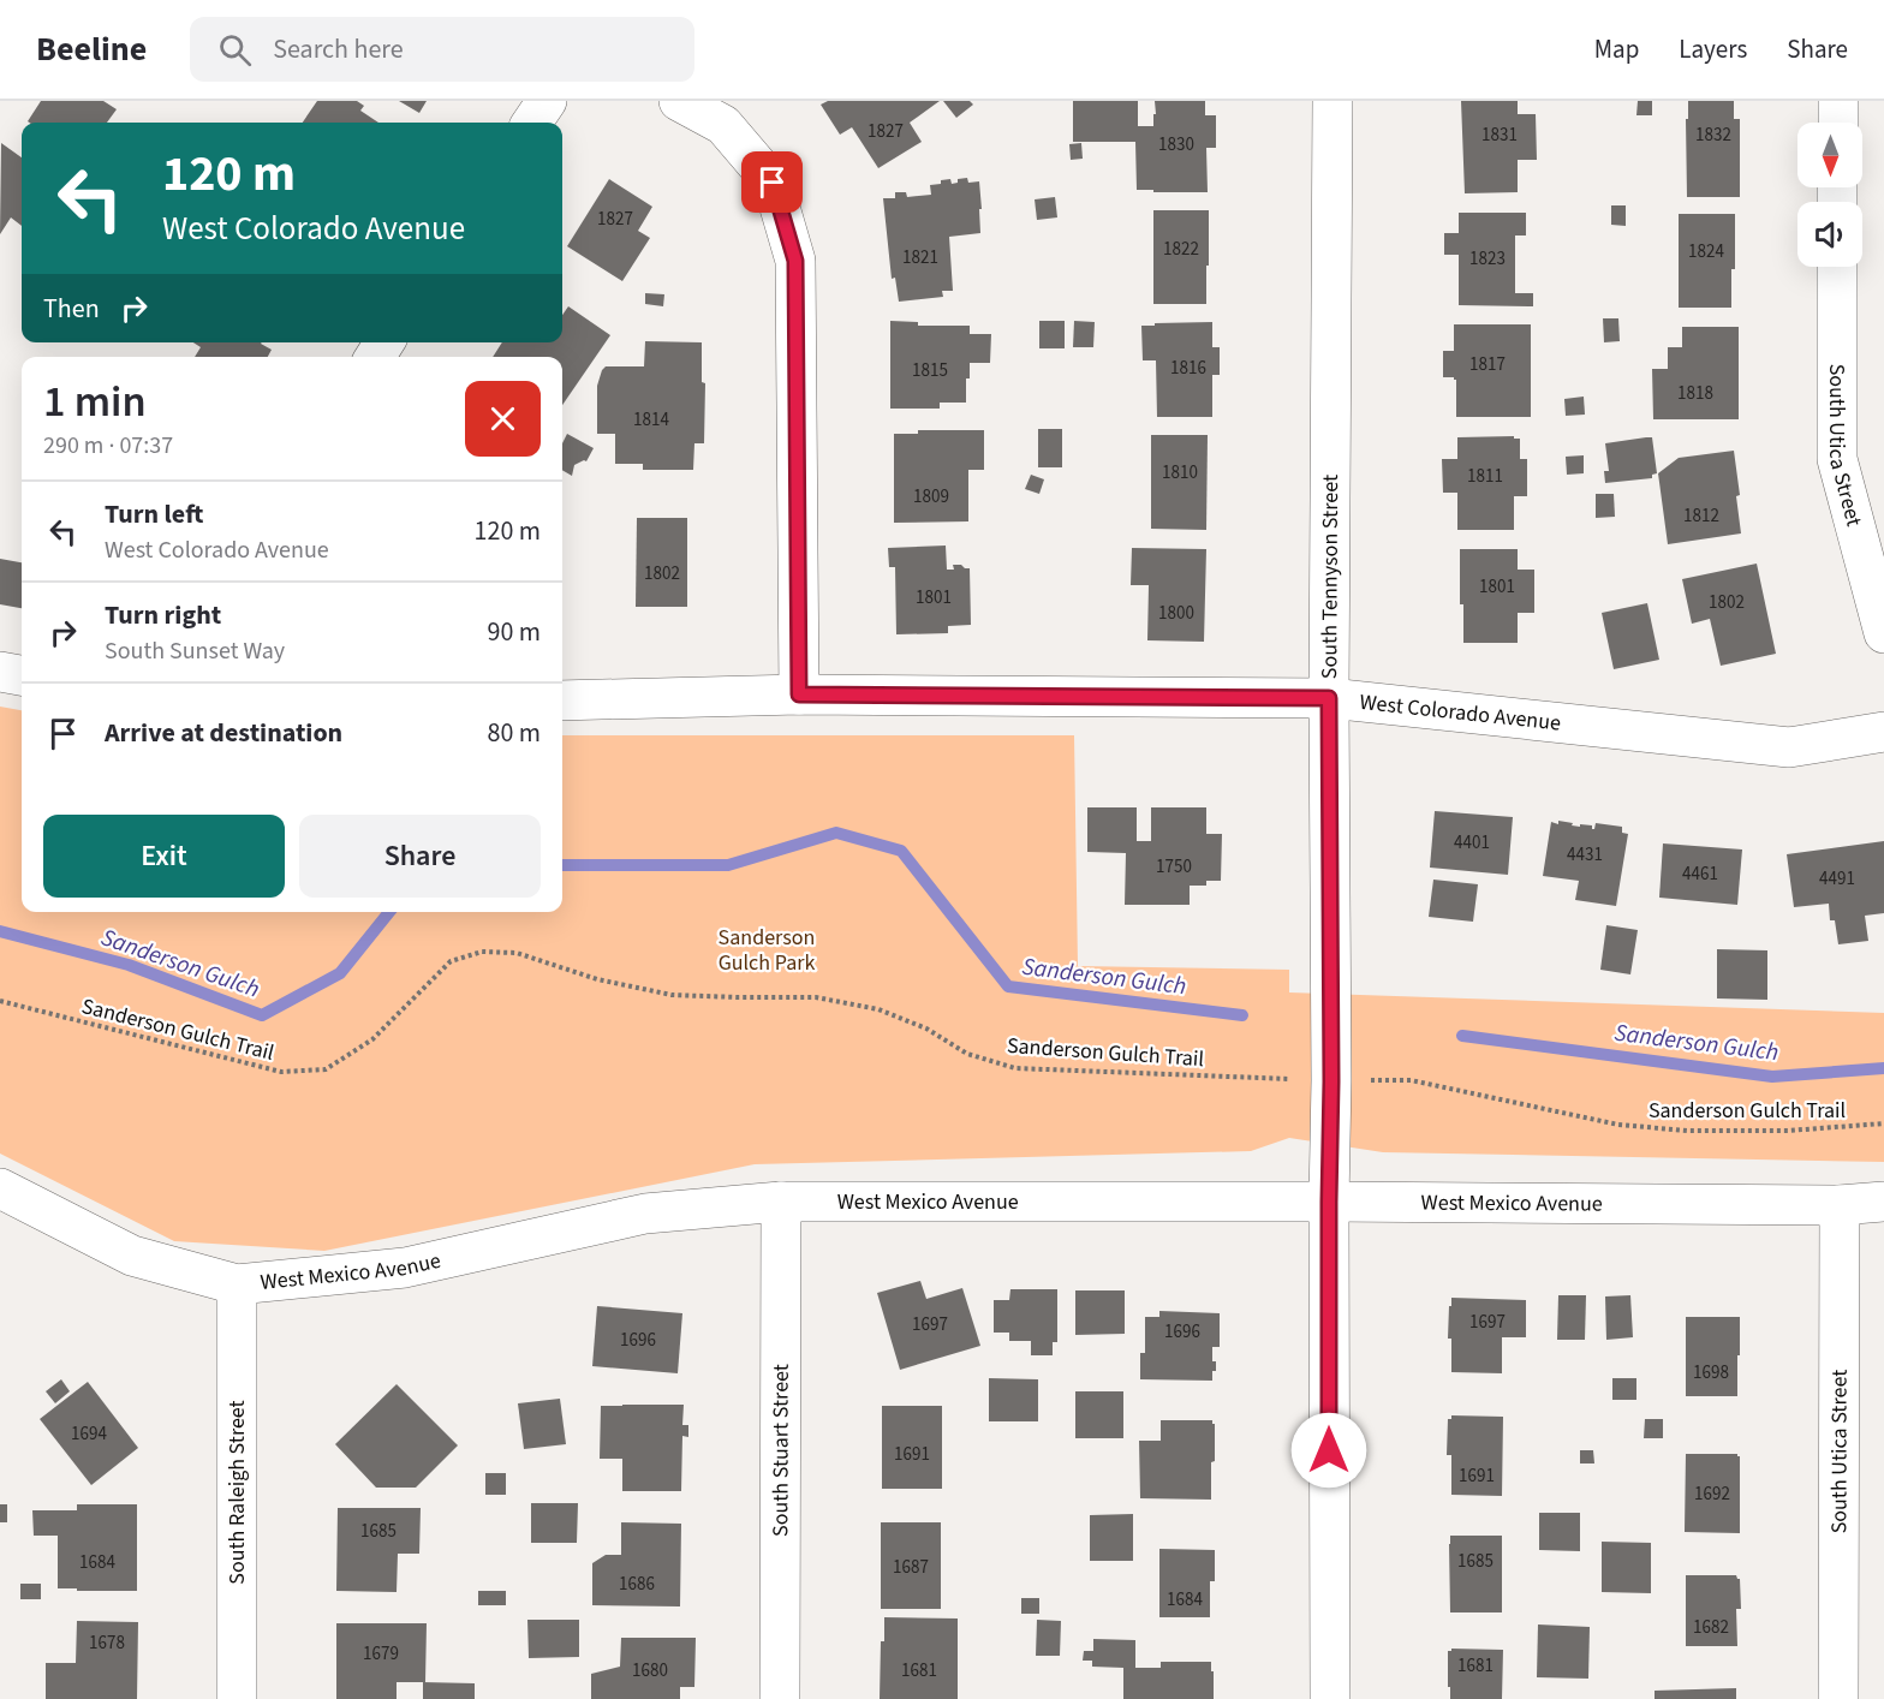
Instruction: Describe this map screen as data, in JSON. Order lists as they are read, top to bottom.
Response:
{
  "streets": {
    "street": [
      "South Utica Street",
      "South Tennyson Street",
      "West Colorado Avenue",
      "West Mexico Avenue",
      "South Stuart Street",
      "South Raleigh Street"
    ],
    "path": ["Sanderson Gulch Trail"]
  },
  "crossings": [
    ["South Utica Street", "West Mexico Avenue"],
    ["South Tennyson Street", "West Colorado Avenue"],
    ["South Tennyson Street", "Sanderson Gulch Trail"],
    ["South Tennyson Street", "West Mexico Avenue"],
    ["West Mexico Avenue", "South Stuart Street"],
    ["West Mexico Avenue", "South Raleigh Street"]
  ],
  "water": ["Sanderson Gulch"],
  "parks": ["Sanderson Gulch Park"],
  "house_numbers": [
    "1827",
    "1831",
    "1832",
    "1830",
    "1827",
    "1822",
    "1824",
    "1821",
    "1823",
    "1817",
    "1816",
    "1815",
    "1818",
    "1814",
    "1810",
    "1811",
    "1809",
    "1812",
    "1802",
    "1801",
    "1801",
    "1802",
    "1800",
    "4401",
    "4431",
    "1750",
    "4461",
    "4491",
    "1697",
    "1697",
    "1696",
    "1696",
    "1698",
    "1694",
    "1691",
    "1691",
    "1692",
    "1685",
    "1685",
    "1684",
    "1687",
    "1686",
    "1684",
    "1682",
    "1678",
    "1679",
    "1681",
    "1680",
    "1681"
  ],
  "north": "bottom",
  "page": {
    "header": "Beeline",
    "search": "Search here",
    "nav": ["Map", "Layers", "Share"],
    "turn": ["120 m", "West Colorado Avenue"],
    "then": "Then",
    "heading": ["1 min", "290 m · 07:37"],
    "list": [
      {
        "name": "Turn left",
        "note": "West Colorado Avenue",
        "value": "120 m"
      },
      {
        "name": "Turn right",
        "note": "South Sunset Way",
        "value": "90 m"
      },
      {
        "name": "Arrive at destination",
        "value": "80 m"
      }
    ],
    "buttons": ["Exit", "Share"]
  }
}
